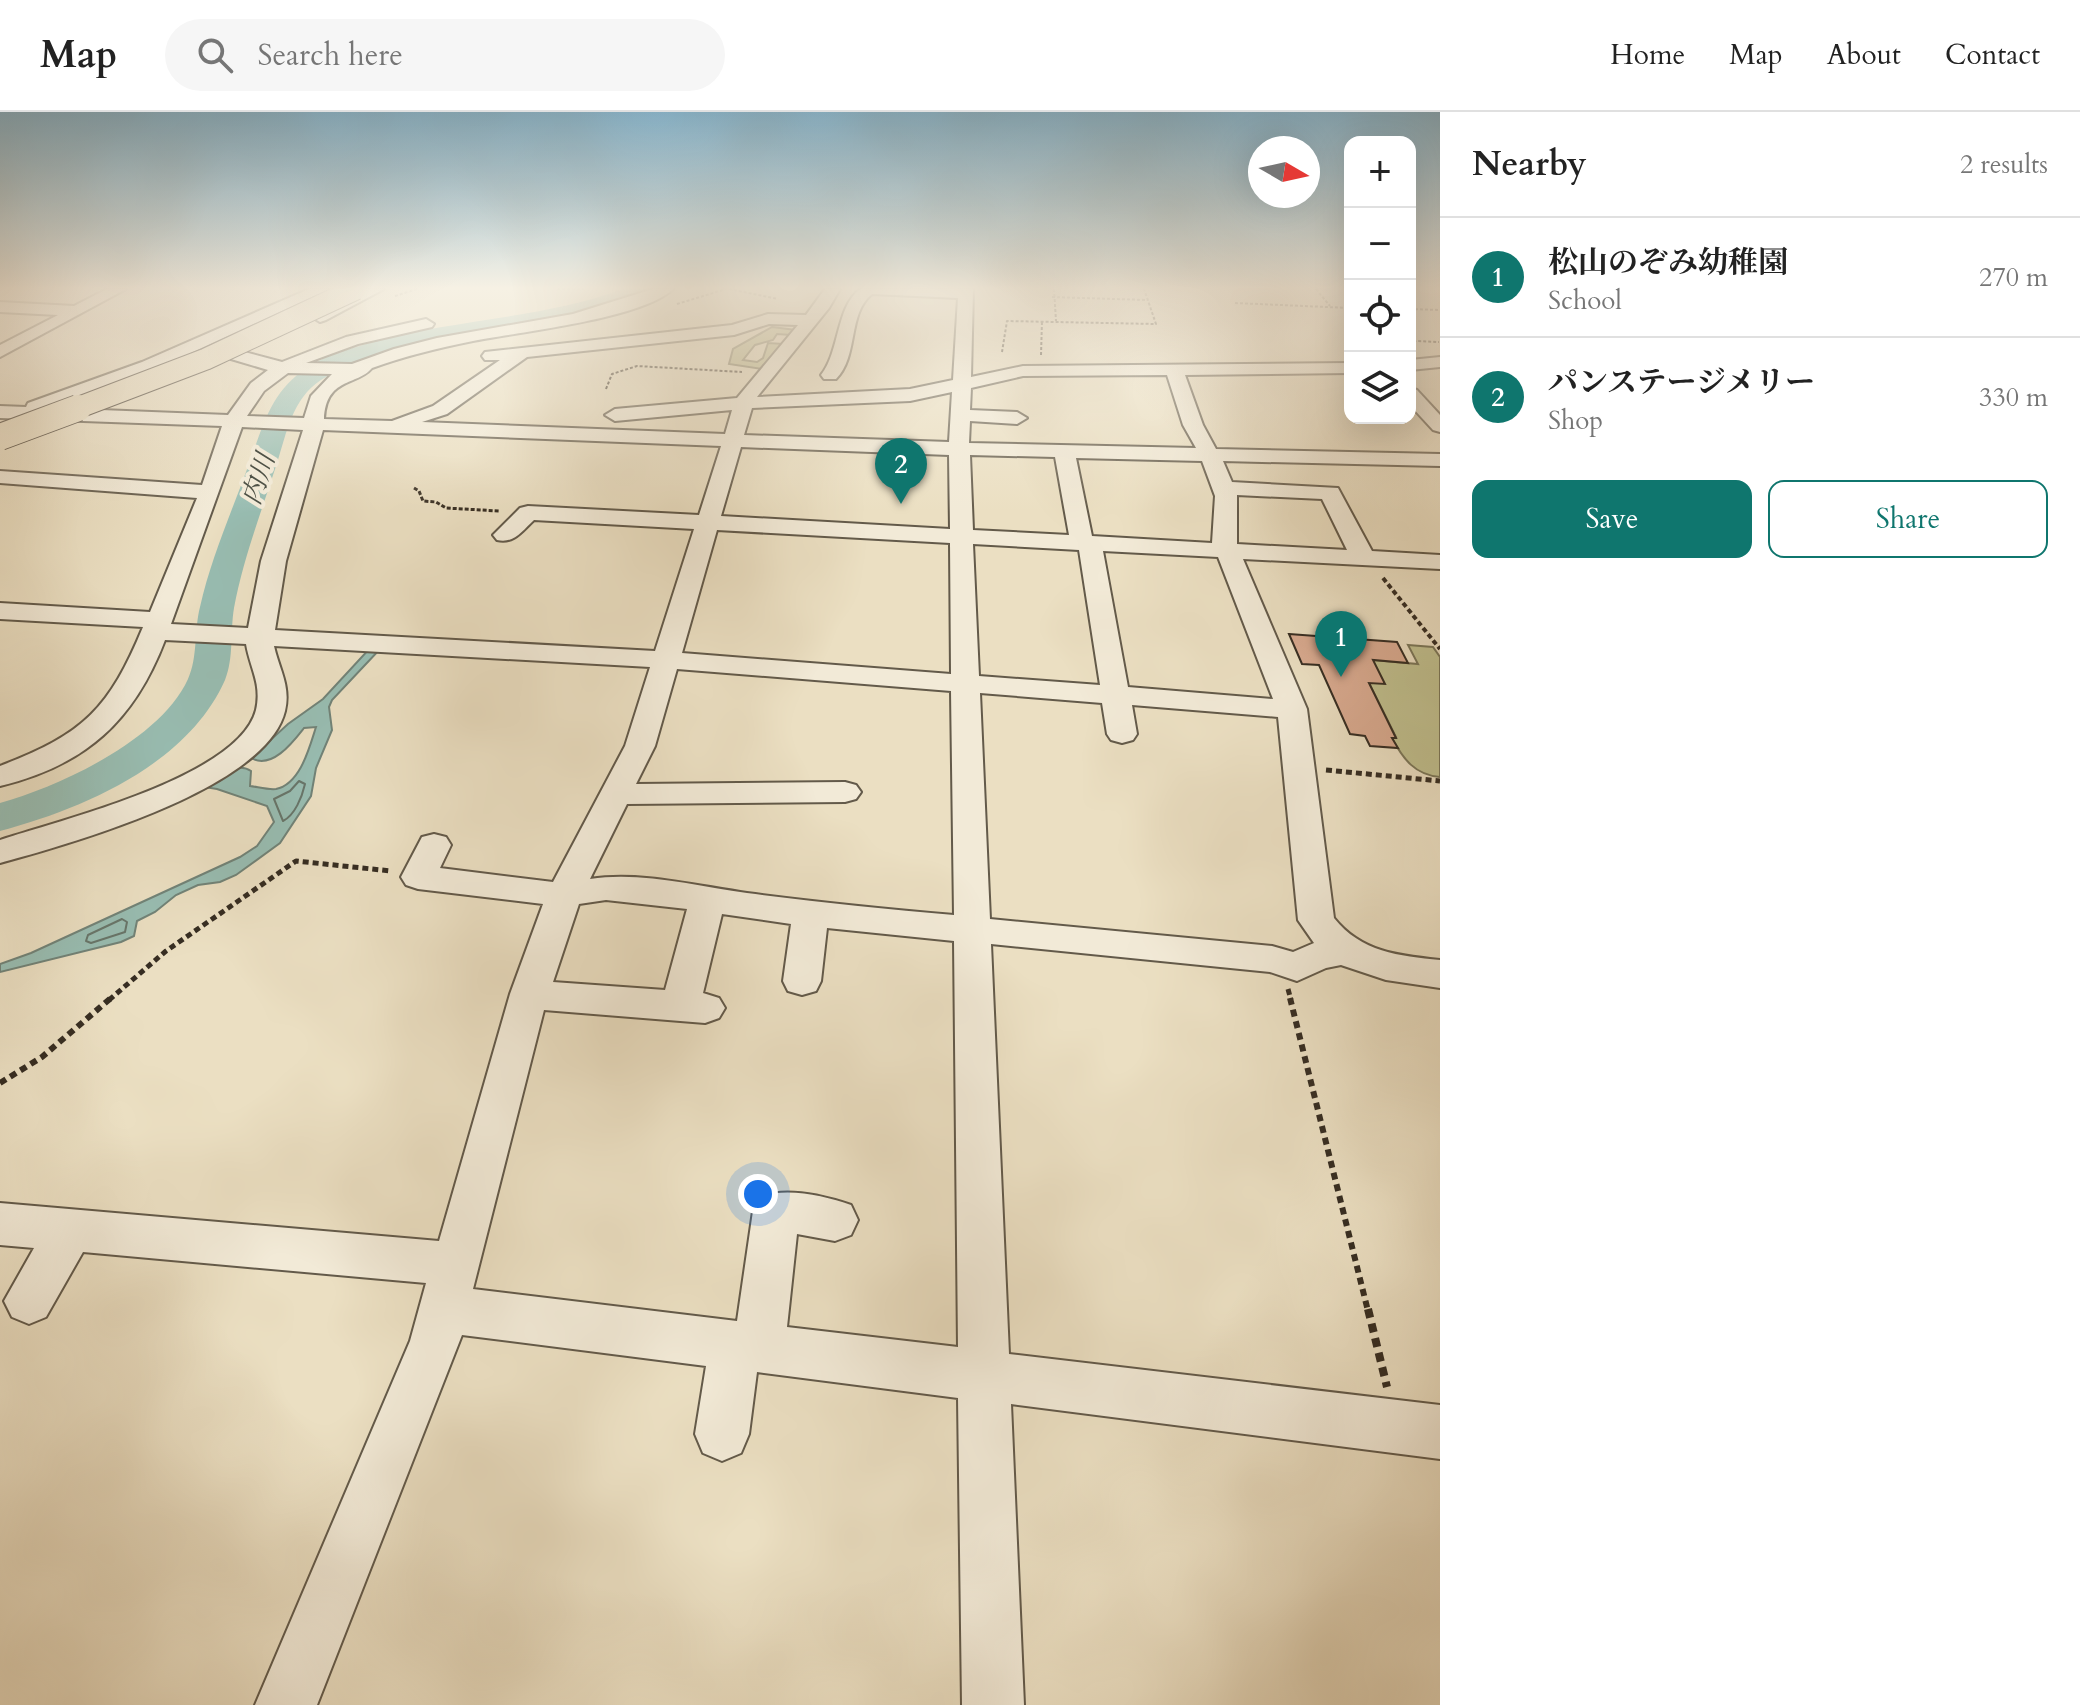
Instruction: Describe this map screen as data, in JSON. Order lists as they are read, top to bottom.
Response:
{
  "water": ["内川"],
  "north": "right",
  "page": {
    "header": "Map",
    "search": "Search here",
    "nav": [
      "Home",
      "Map",
      "About",
      "Contact"
    ],
    "heading": ["Nearby", "2 results"],
    "map_buttons": ["+", "−"],
    "list": [
      {
        "mark": "1",
        "name": "松山のぞみ幼稚園",
        "note": "School",
        "value": "270 m"
      },
      {
        "mark": "2",
        "name": "パンステージメリー",
        "note": "Shop",
        "value": "330 m"
      }
    ],
    "pins": ["2", "1"],
    "buttons": ["Save", "Share"]
  }
}
